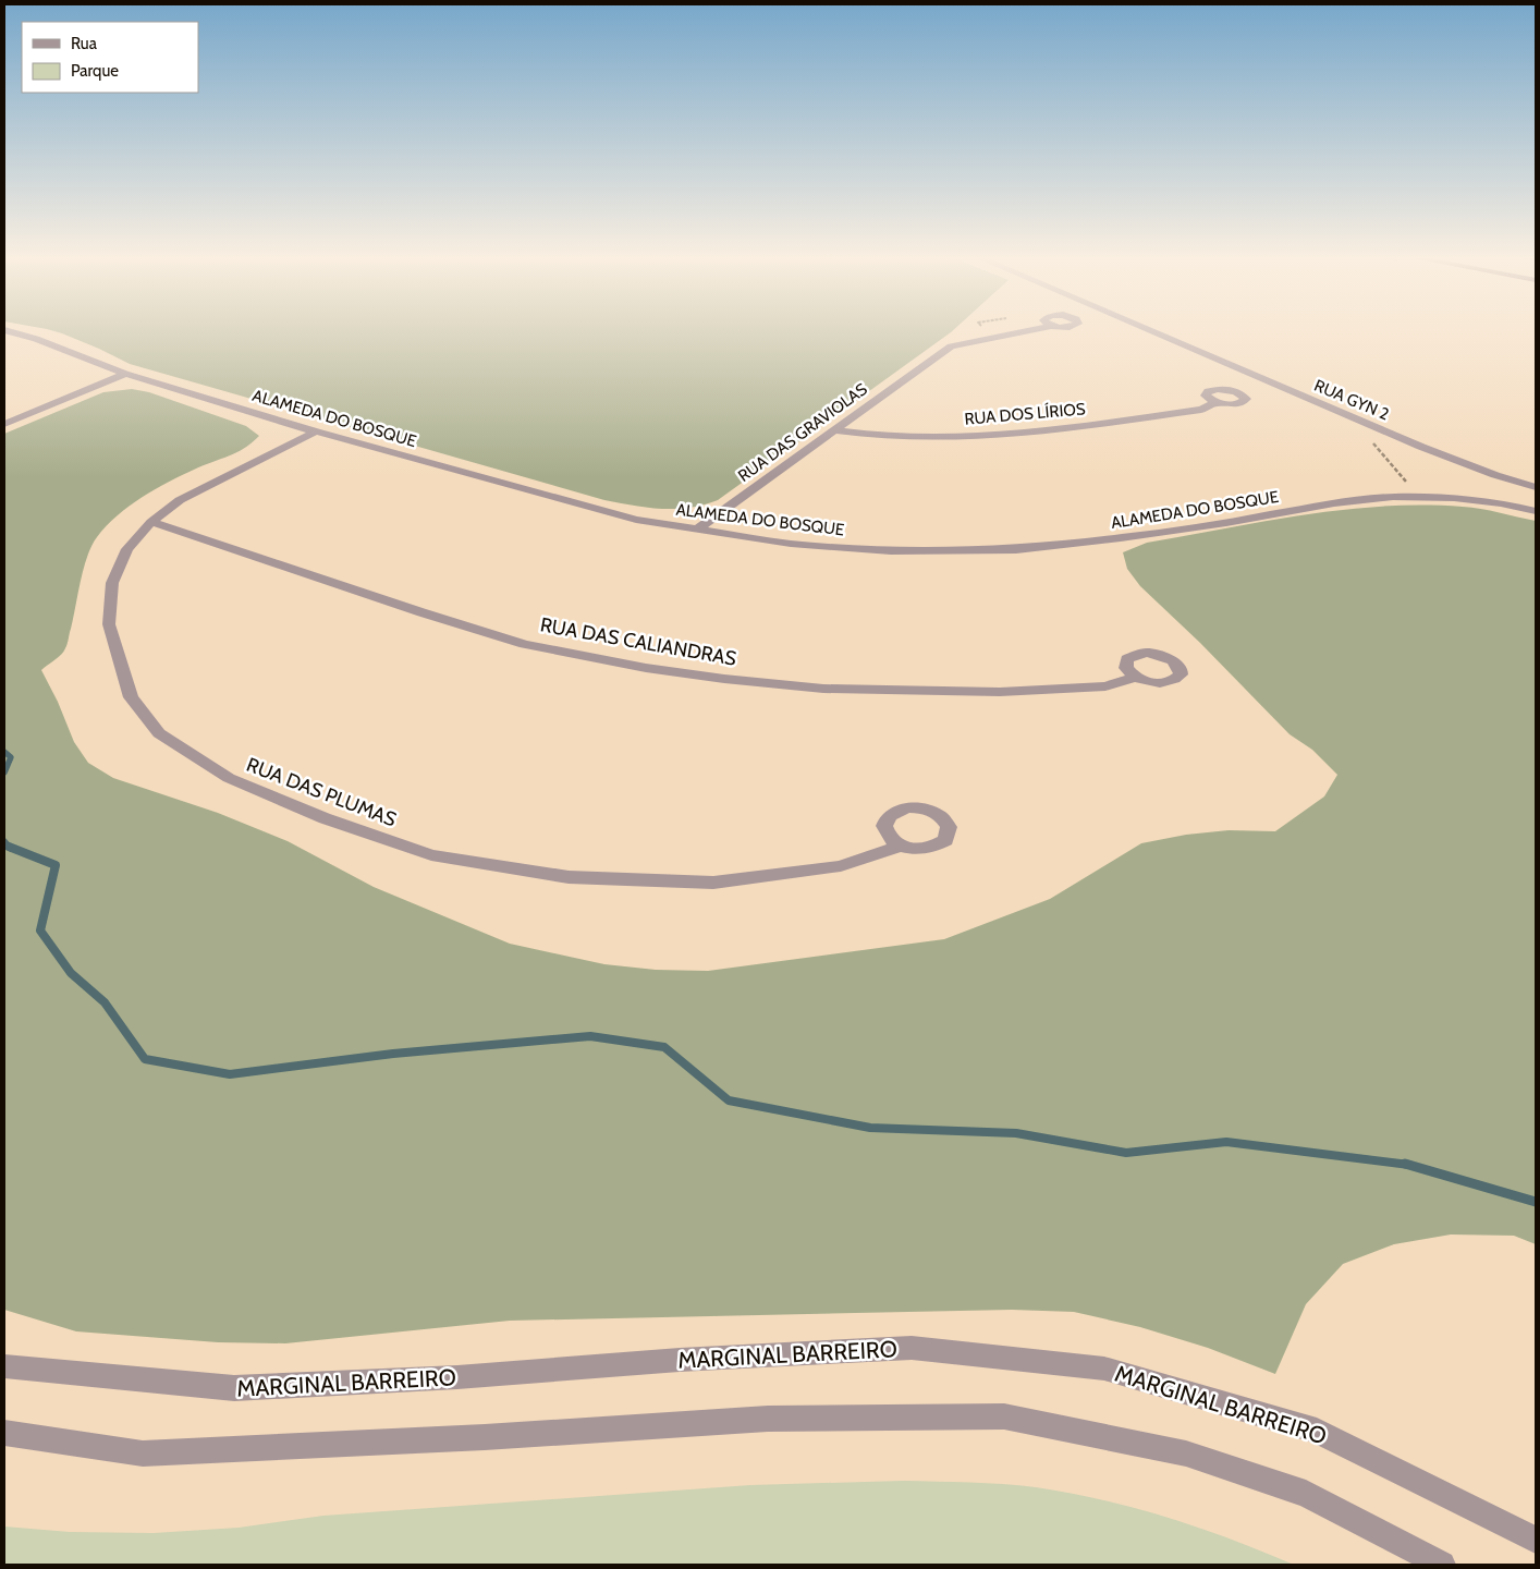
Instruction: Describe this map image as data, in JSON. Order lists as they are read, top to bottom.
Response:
{
  "streets": {
    "street": [
      "RUA GYN 2",
      "RUA DOS LÍRIOS",
      "ALAMEDA DO BOSQUE",
      "RUA DAS GRAVIOLAS",
      "RUA DAS CALIANDRAS",
      "RUA DAS PLUMAS",
      "MARGINAL BARREIRO"
    ]
  },
  "crossings": [
    ["RUA DOS LÍRIOS", "RUA DAS GRAVIOLAS"],
    ["ALAMEDA DO BOSQUE", "RUA DAS GRAVIOLAS"],
    ["ALAMEDA DO BOSQUE", "RUA DAS PLUMAS"],
    ["RUA DAS CALIANDRAS", "RUA DAS PLUMAS"]
  ],
  "legend": ["Rua", "Parque"]
}
